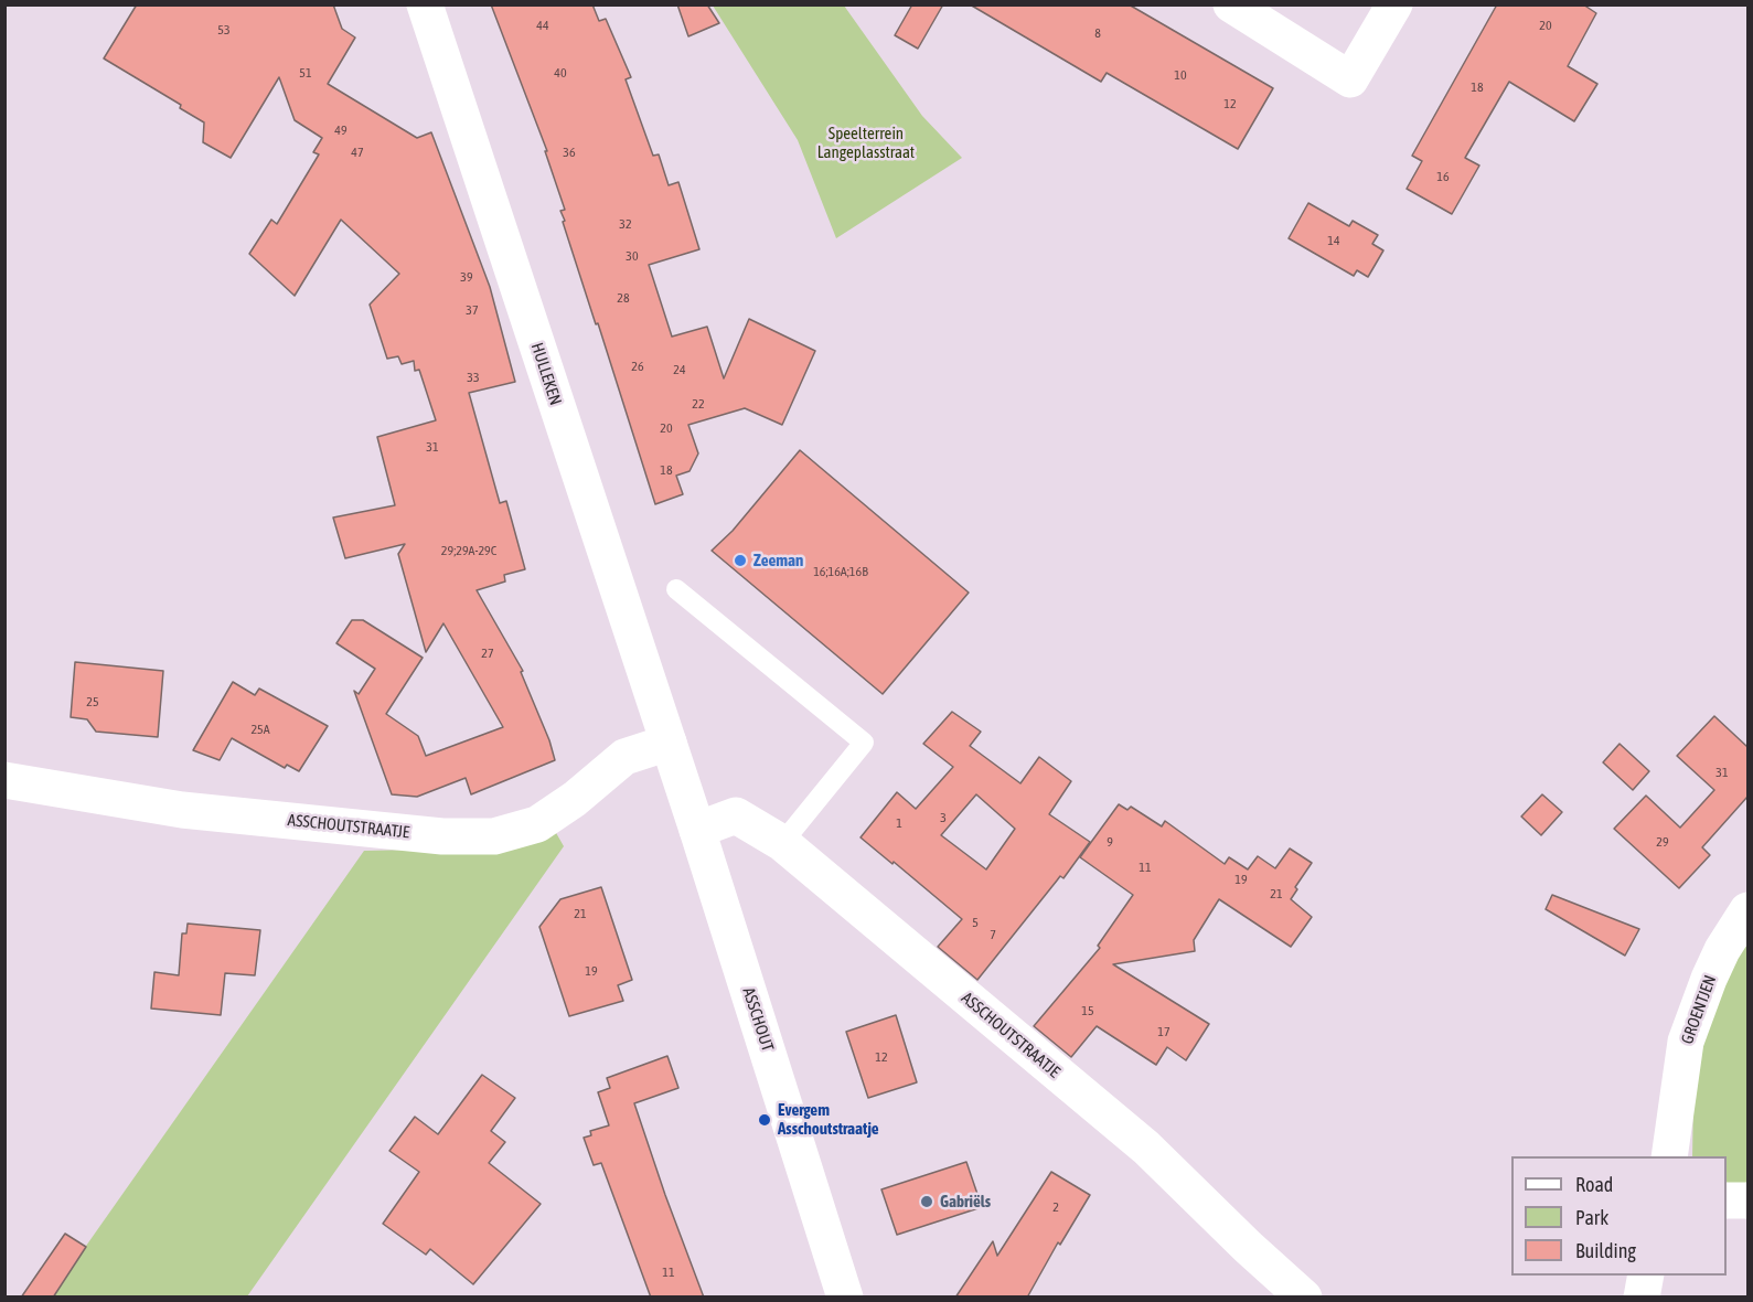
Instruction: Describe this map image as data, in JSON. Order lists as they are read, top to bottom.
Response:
{
  "streets": {
    "street": [
      "HULLEKEN",
      "ASSCHOUTSTRAATJE",
      "GROENTJEN",
      "ASSCHOUT"
    ]
  },
  "crossings": [
    ["HULLEKEN", "ASSCHOUTSTRAATJE"],
    ["HULLEKEN", "ASSCHOUT"],
    ["ASSCHOUTSTRAATJE", "ASSCHOUT"]
  ],
  "parks": ["Speelterrein Langeplasstraat"],
  "places": ["Zeeman", "Evergem Asschoutstraatje", "Gabriëls"],
  "house_numbers": [
    "44",
    "20",
    "53",
    "8",
    "51",
    "40",
    "10",
    "18",
    "12",
    "49",
    "47",
    "36",
    "16",
    "32",
    "14",
    "30",
    "39",
    "28",
    "37",
    "26",
    "24",
    "33",
    "22",
    "20",
    "31",
    "18",
    "29;29A-29C",
    "16;16A;16B",
    "27",
    "25",
    "25A",
    "31",
    "3",
    "1",
    "9",
    "29",
    "11",
    "19",
    "21",
    "21",
    "5",
    "7",
    "19",
    "15",
    "17",
    "12",
    "2",
    "11"
  ],
  "legend": ["Road", "Park", "Building"]
}
